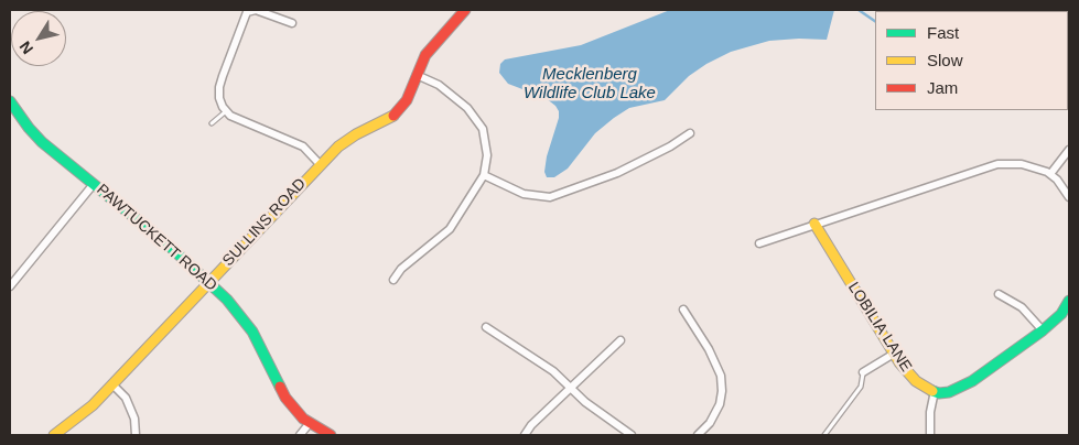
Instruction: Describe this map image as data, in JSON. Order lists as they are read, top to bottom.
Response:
{
  "streets": {
    "street": ["SULLINS ROAD", "PAWTUCKETT ROAD", "LOBILIA LANE"]
  },
  "crossings": [
    ["SULLINS ROAD", "PAWTUCKETT ROAD"]
  ],
  "water": ["Mecklenberg Wildlife Club Lake"],
  "legend": ["Fast", "Slow", "Jam"],
  "north": "bottom left"
}
